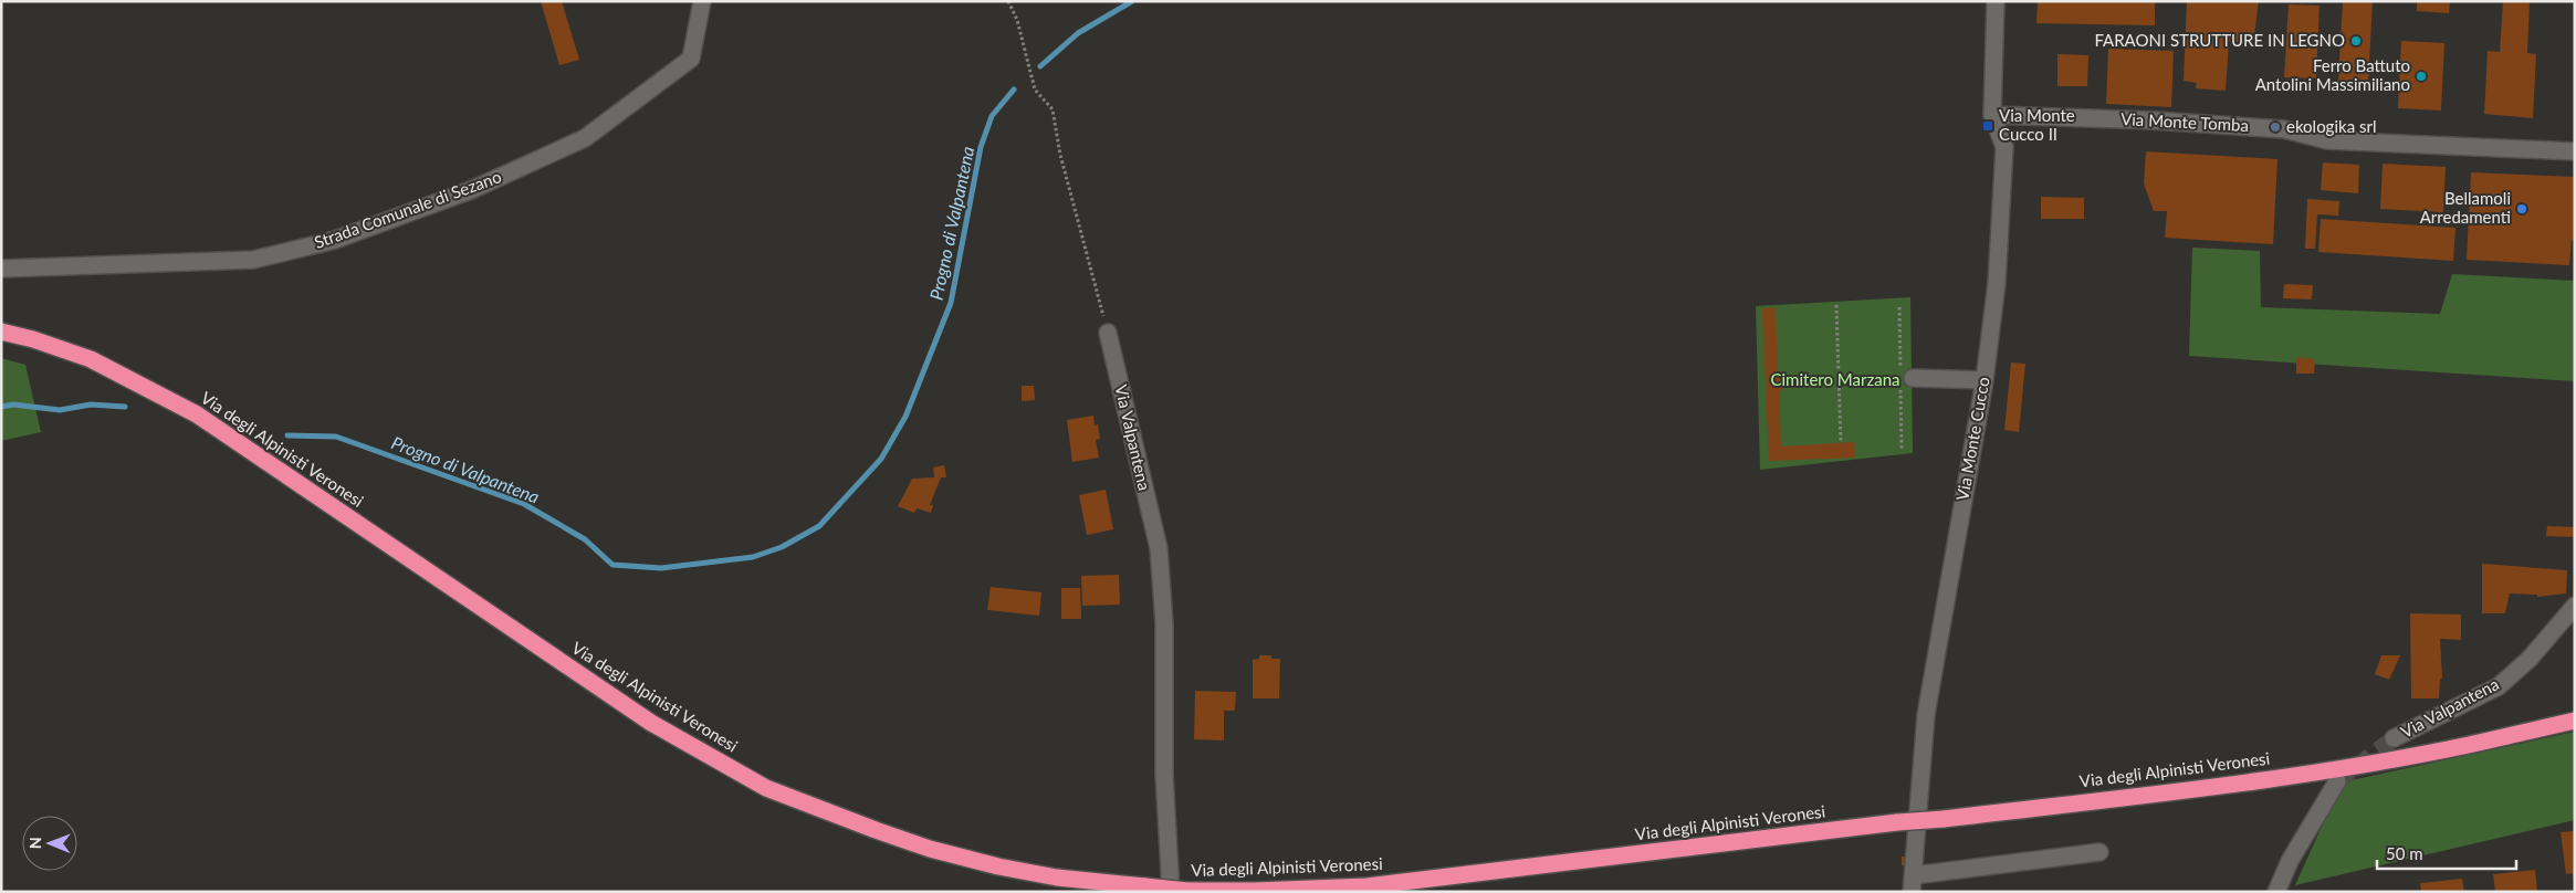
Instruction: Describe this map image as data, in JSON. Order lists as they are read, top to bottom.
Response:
{
  "streets": {
    "highway": ["Via degli Alpinisti Veronesi"],
    "street": [
      "Via Monte Tomba",
      "Strada Comunale di Sezano",
      "Via Valpantena",
      "Via Monte Cucco"
    ]
  },
  "crossings": [
    ["Via Monte Tomba", "Via Monte Cucco"]
  ],
  "water": ["Progno di Valpantena"],
  "parks": ["Cimitero Marzana"],
  "places": {
    "other": [
      "FARAONI STRUTTURE IN LEGNO",
      "Ferro Battuto Antolini Massimiliano",
      "ekologika srl",
      "Bellamoli Arredamenti"
    ],
    "transit": ["Via Monte Cucco II"]
  },
  "scale_bar": "50 m",
  "north": "left"
}
